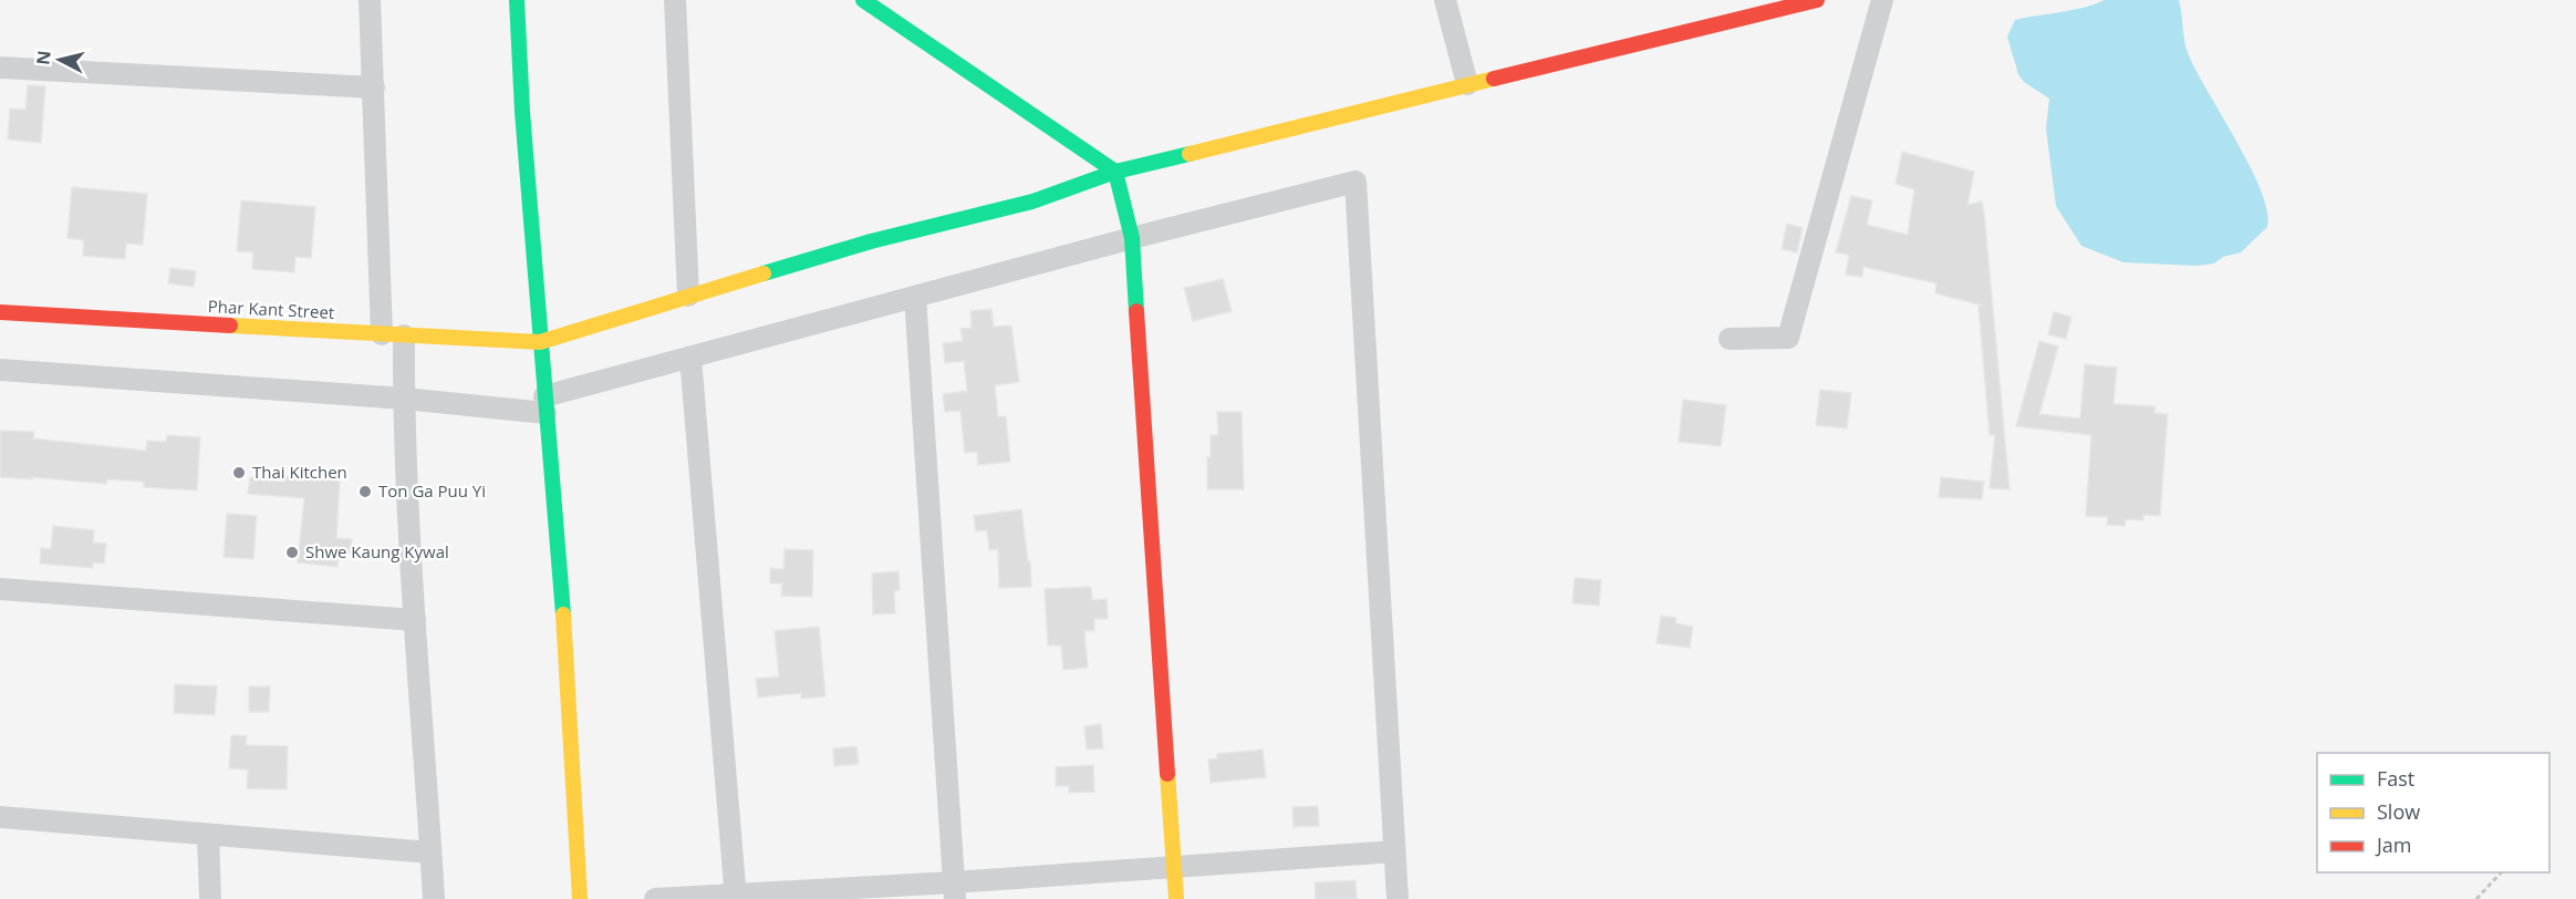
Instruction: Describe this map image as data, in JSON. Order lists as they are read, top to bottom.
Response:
{
  "streets": {
    "street": ["Phar Kant Street"]
  },
  "places": ["Thai Kitchen", "Ton Ga Puu Yi", "Shwe Kaung Kywal"],
  "legend": ["Fast", "Slow", "Jam"],
  "north": "left"
}
